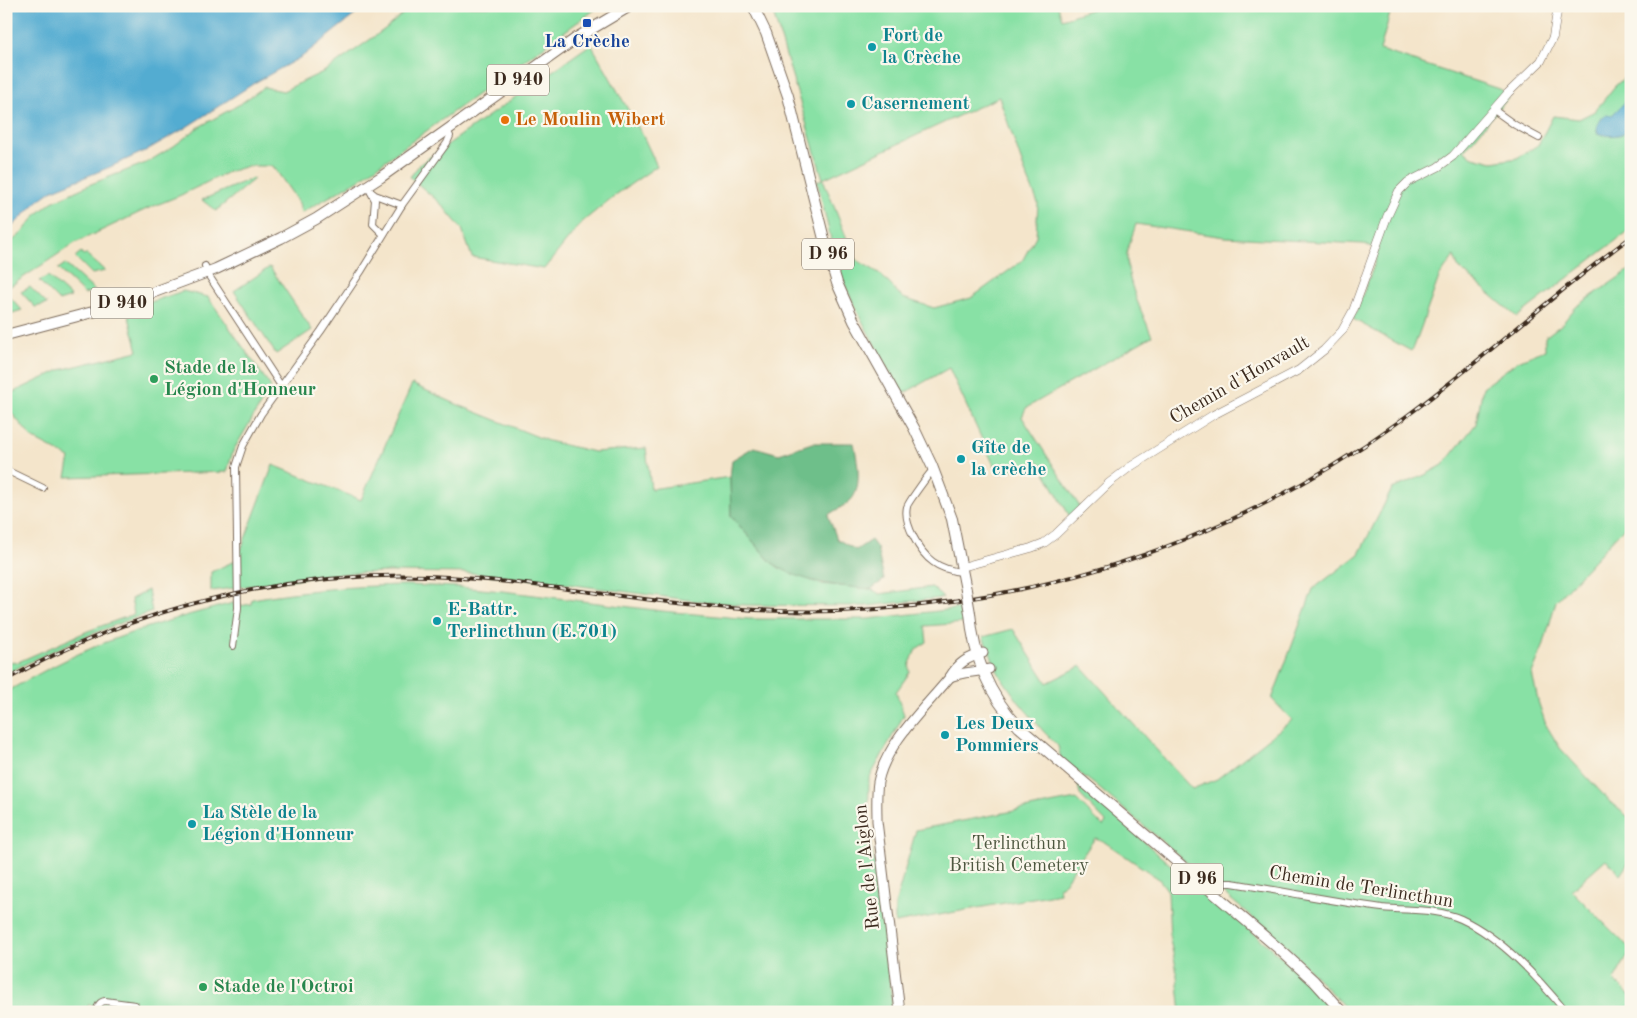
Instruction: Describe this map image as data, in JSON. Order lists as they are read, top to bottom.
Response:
{
  "streets": {
    "main road": ["D 940", "D 96", "Rue de l'Aiglon"],
    "street": ["Chemin d'Honvault", "Chemin de Terlincthun"]
  },
  "crossings": [
    ["D 96", "Chemin d'Honvault"],
    ["D 96", "Rue de l'Aiglon"],
    ["D 96", "Chemin de Terlincthun"]
  ],
  "parks": ["Terlincthun British Cemetery"],
  "places": {
    "transit": ["La Crèche"],
    "other": [
      "Fort de la Crèche",
      "Casernement",
      "Le Moulin Wibert",
      "Stade de la Légion d'Honneur",
      "Gîte de la crèche",
      "E-Battr. Terlincthun (E.701)",
      "Les Deux Pommiers",
      "La Stèle de la Légion d'Honneur",
      "Stade de l'Octroi"
    ]
  }
}
